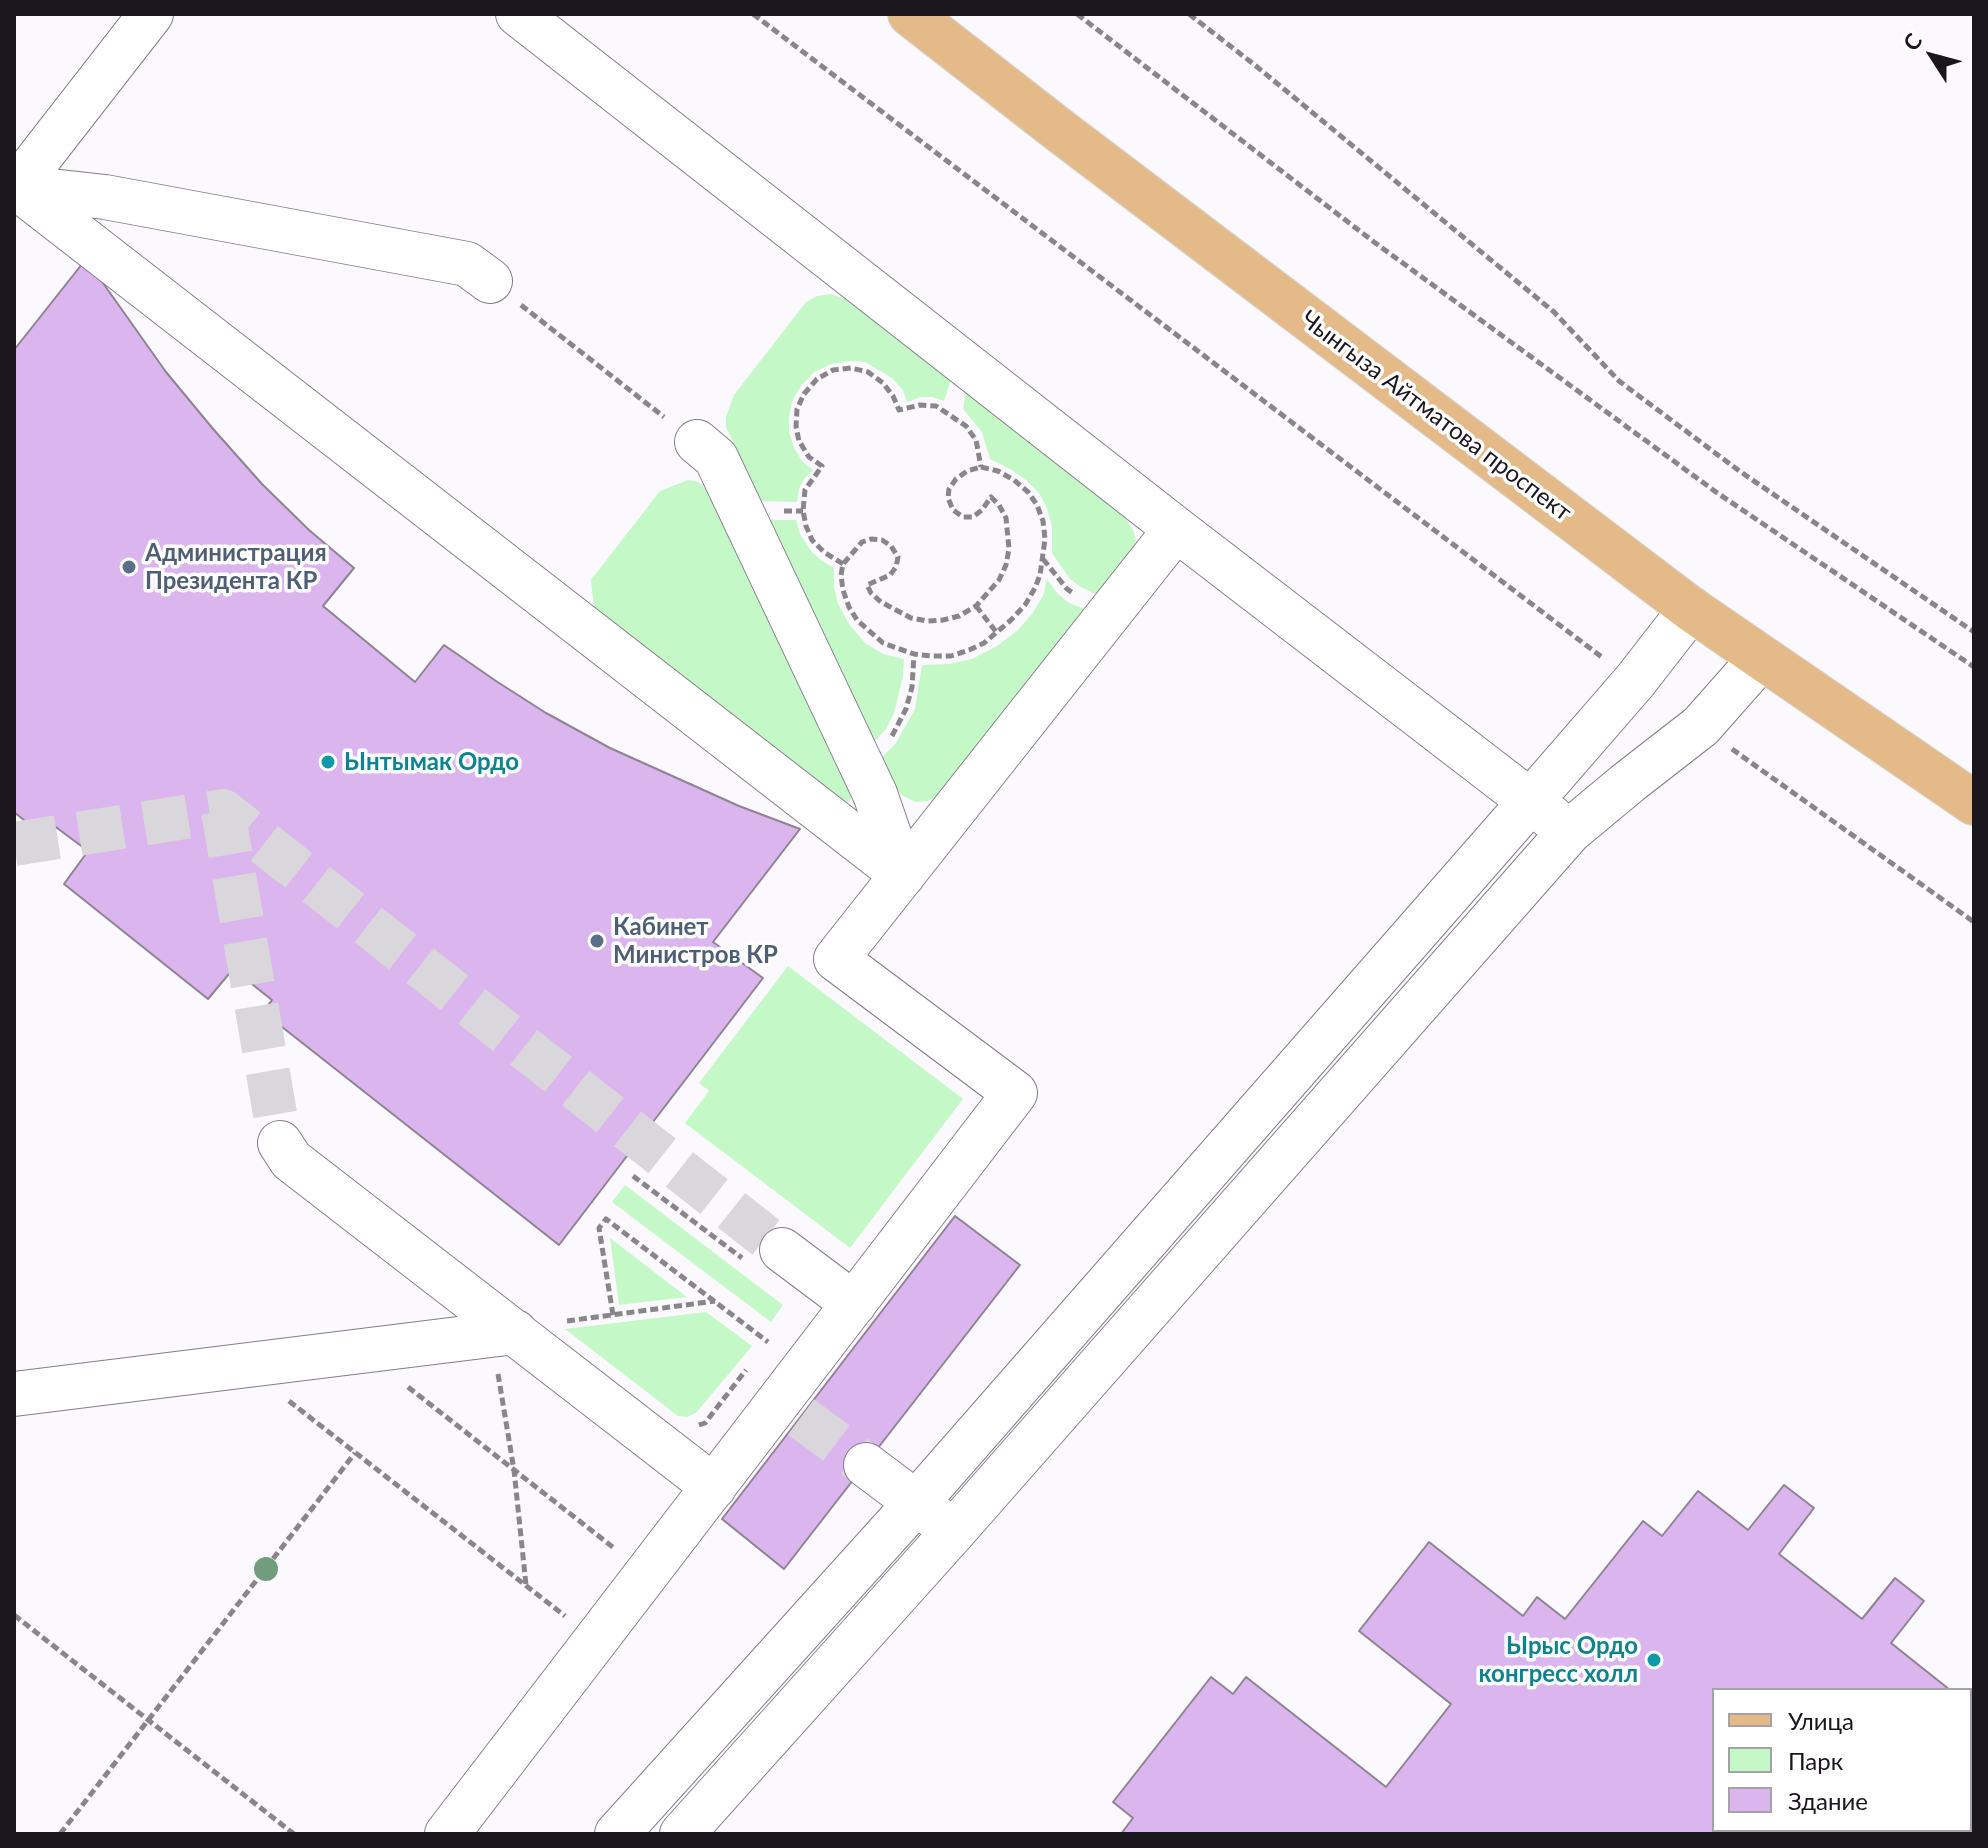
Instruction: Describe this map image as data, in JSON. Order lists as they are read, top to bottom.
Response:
{
  "streets": {
    "main road": ["Чынгыза Айтматова проспект"]
  },
  "places": [
    "Администрация Президента КР",
    "Ынтымак Ордо",
    "Кабинет Министров КР",
    "Ырыс Ордо конгресс холл"
  ],
  "legend": ["Улица", "Парк", "Здание"],
  "north": "top left"
}
